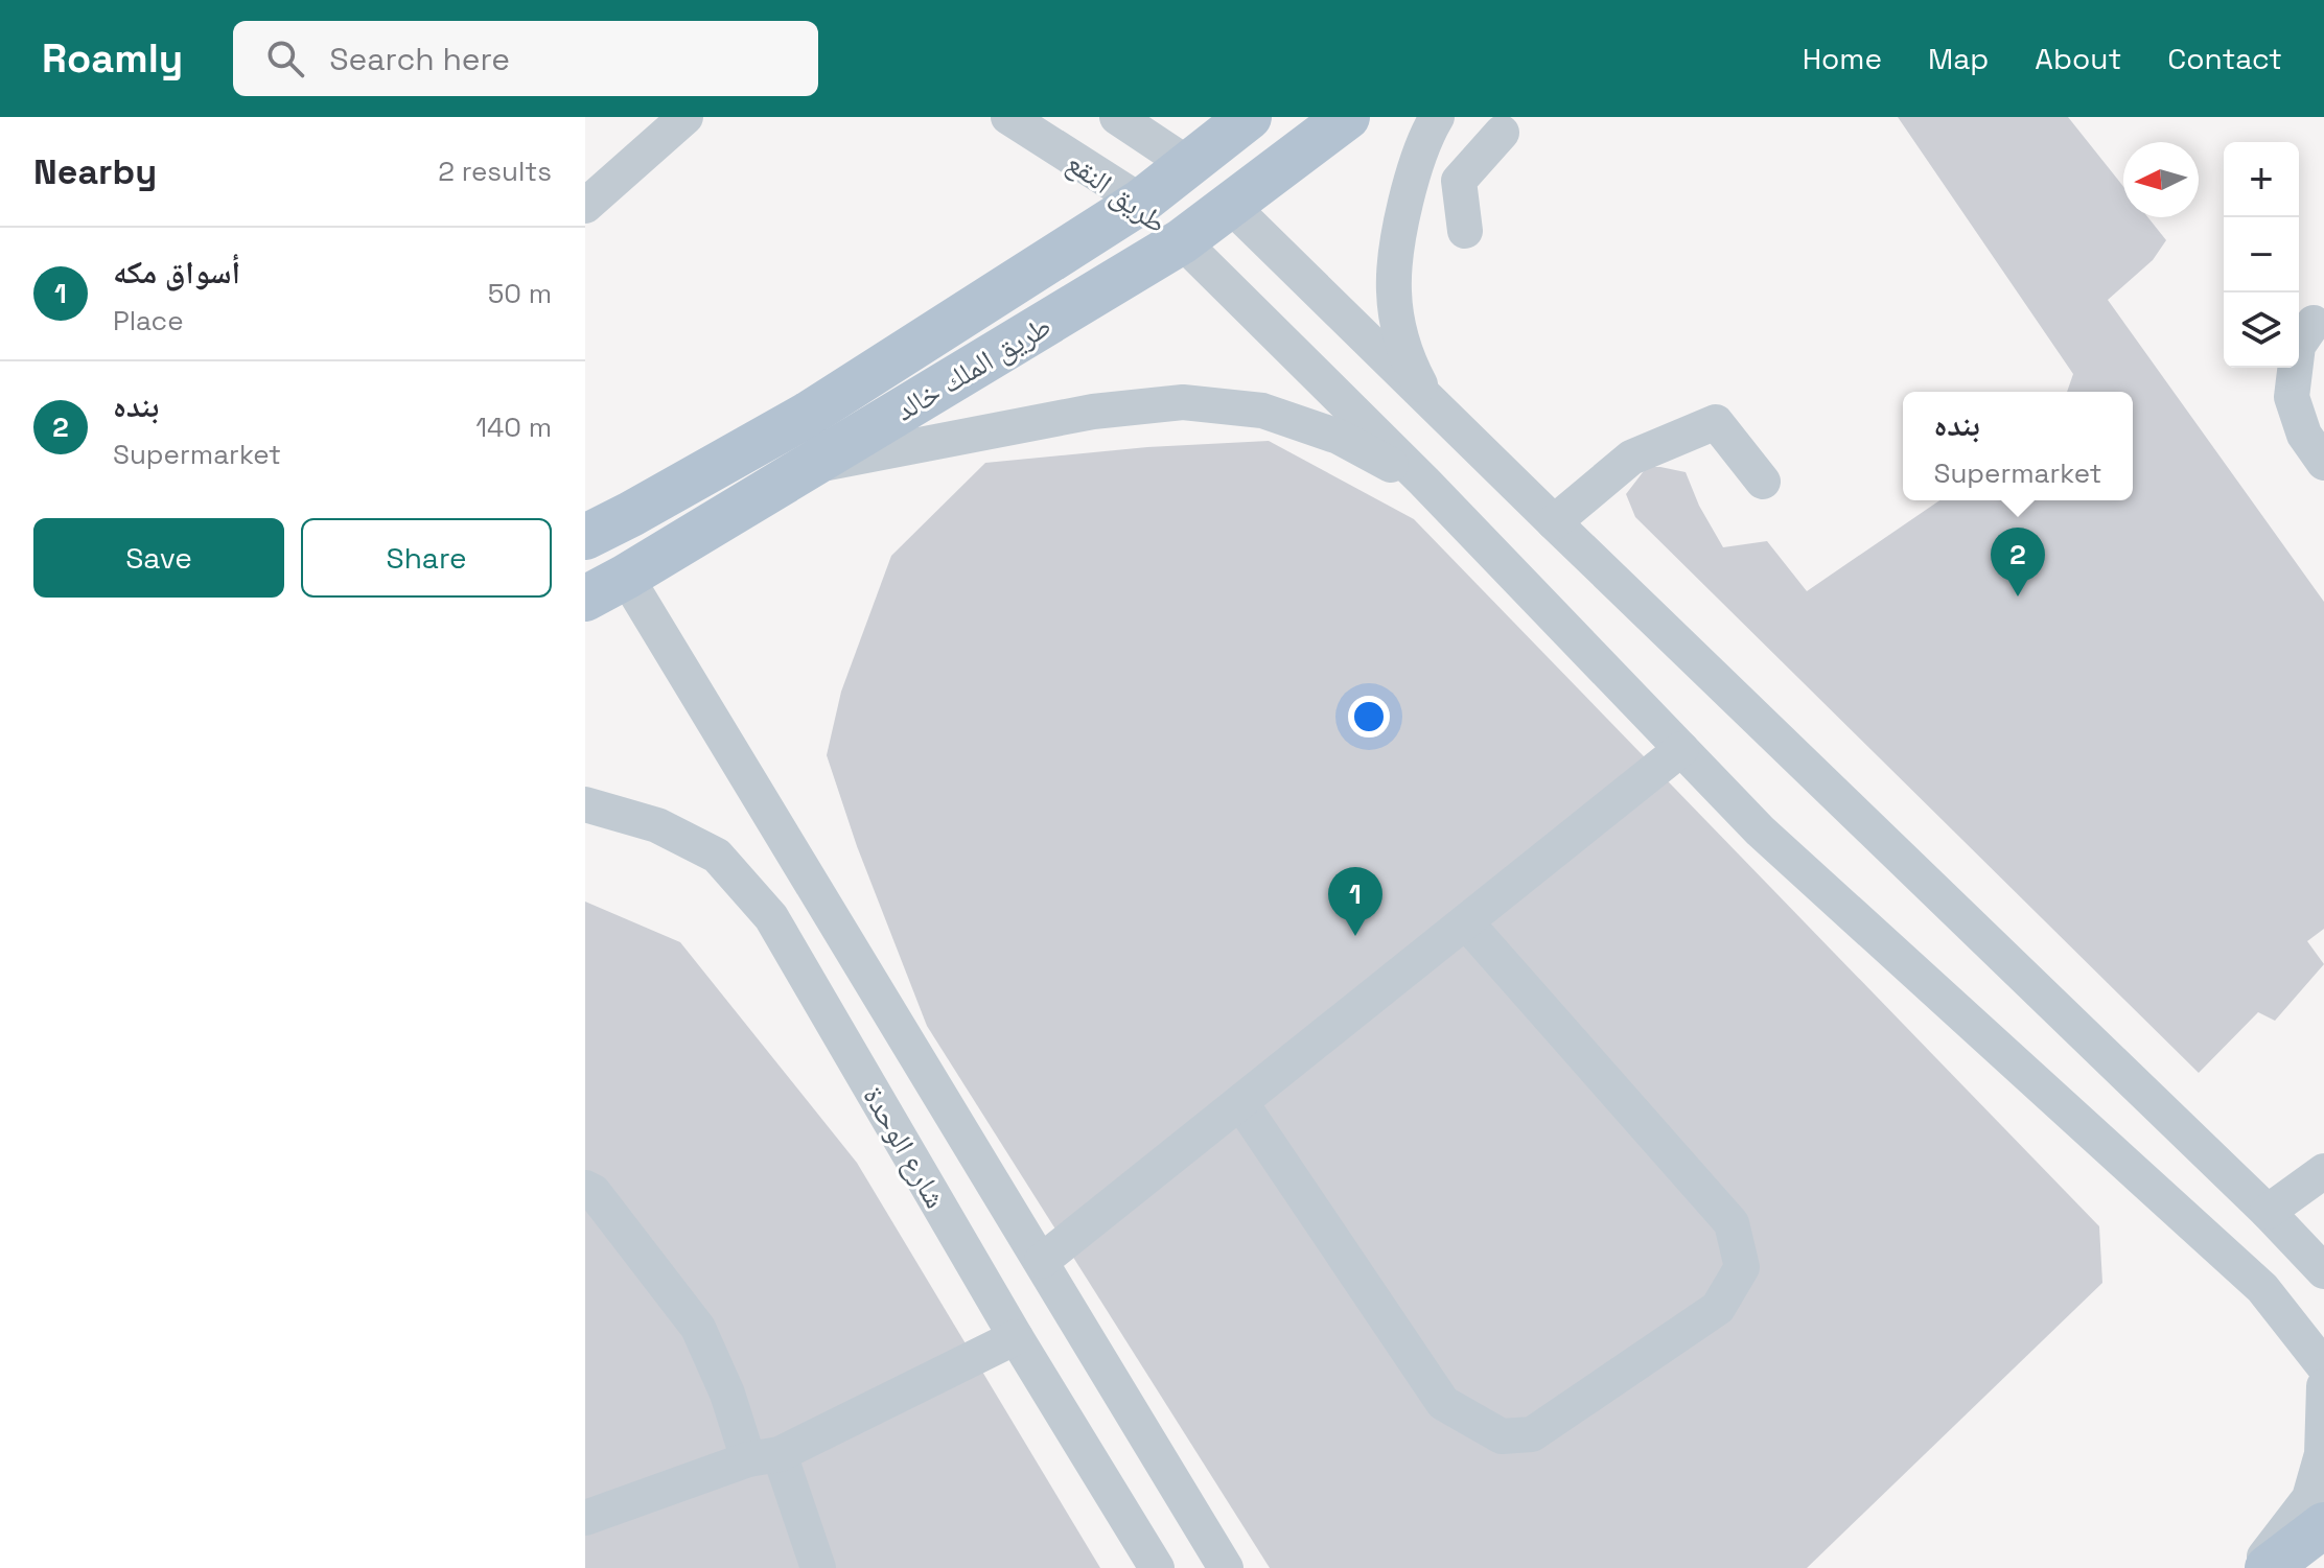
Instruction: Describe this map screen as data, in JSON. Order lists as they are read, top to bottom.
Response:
{
  "streets": {
    "main road": ["طريق النقع", "طريق الملك خالد"],
    "street": ["شارع الوحدة"]
  },
  "crossings": [
    ["طريق النقع", "طريق الملك خالد"]
  ],
  "north": "left",
  "page": {
    "header": "Roamly",
    "search": "Search here",
    "nav": [
      "Home",
      "Map",
      "About",
      "Contact"
    ],
    "heading": ["Nearby", "2 results"],
    "map_buttons": ["+", "−"],
    "list": [
      {
        "mark": "1",
        "name": "أسواق مكه",
        "note": "Place",
        "value": "50 m"
      },
      {
        "mark": "2",
        "name": "بنده",
        "note": "Supermarket",
        "value": "140 m"
      }
    ],
    "popup": ["بنده", "Supermarket"],
    "buttons": ["Save", "Share"],
    "pins": ["2", "1"]
  }
}
